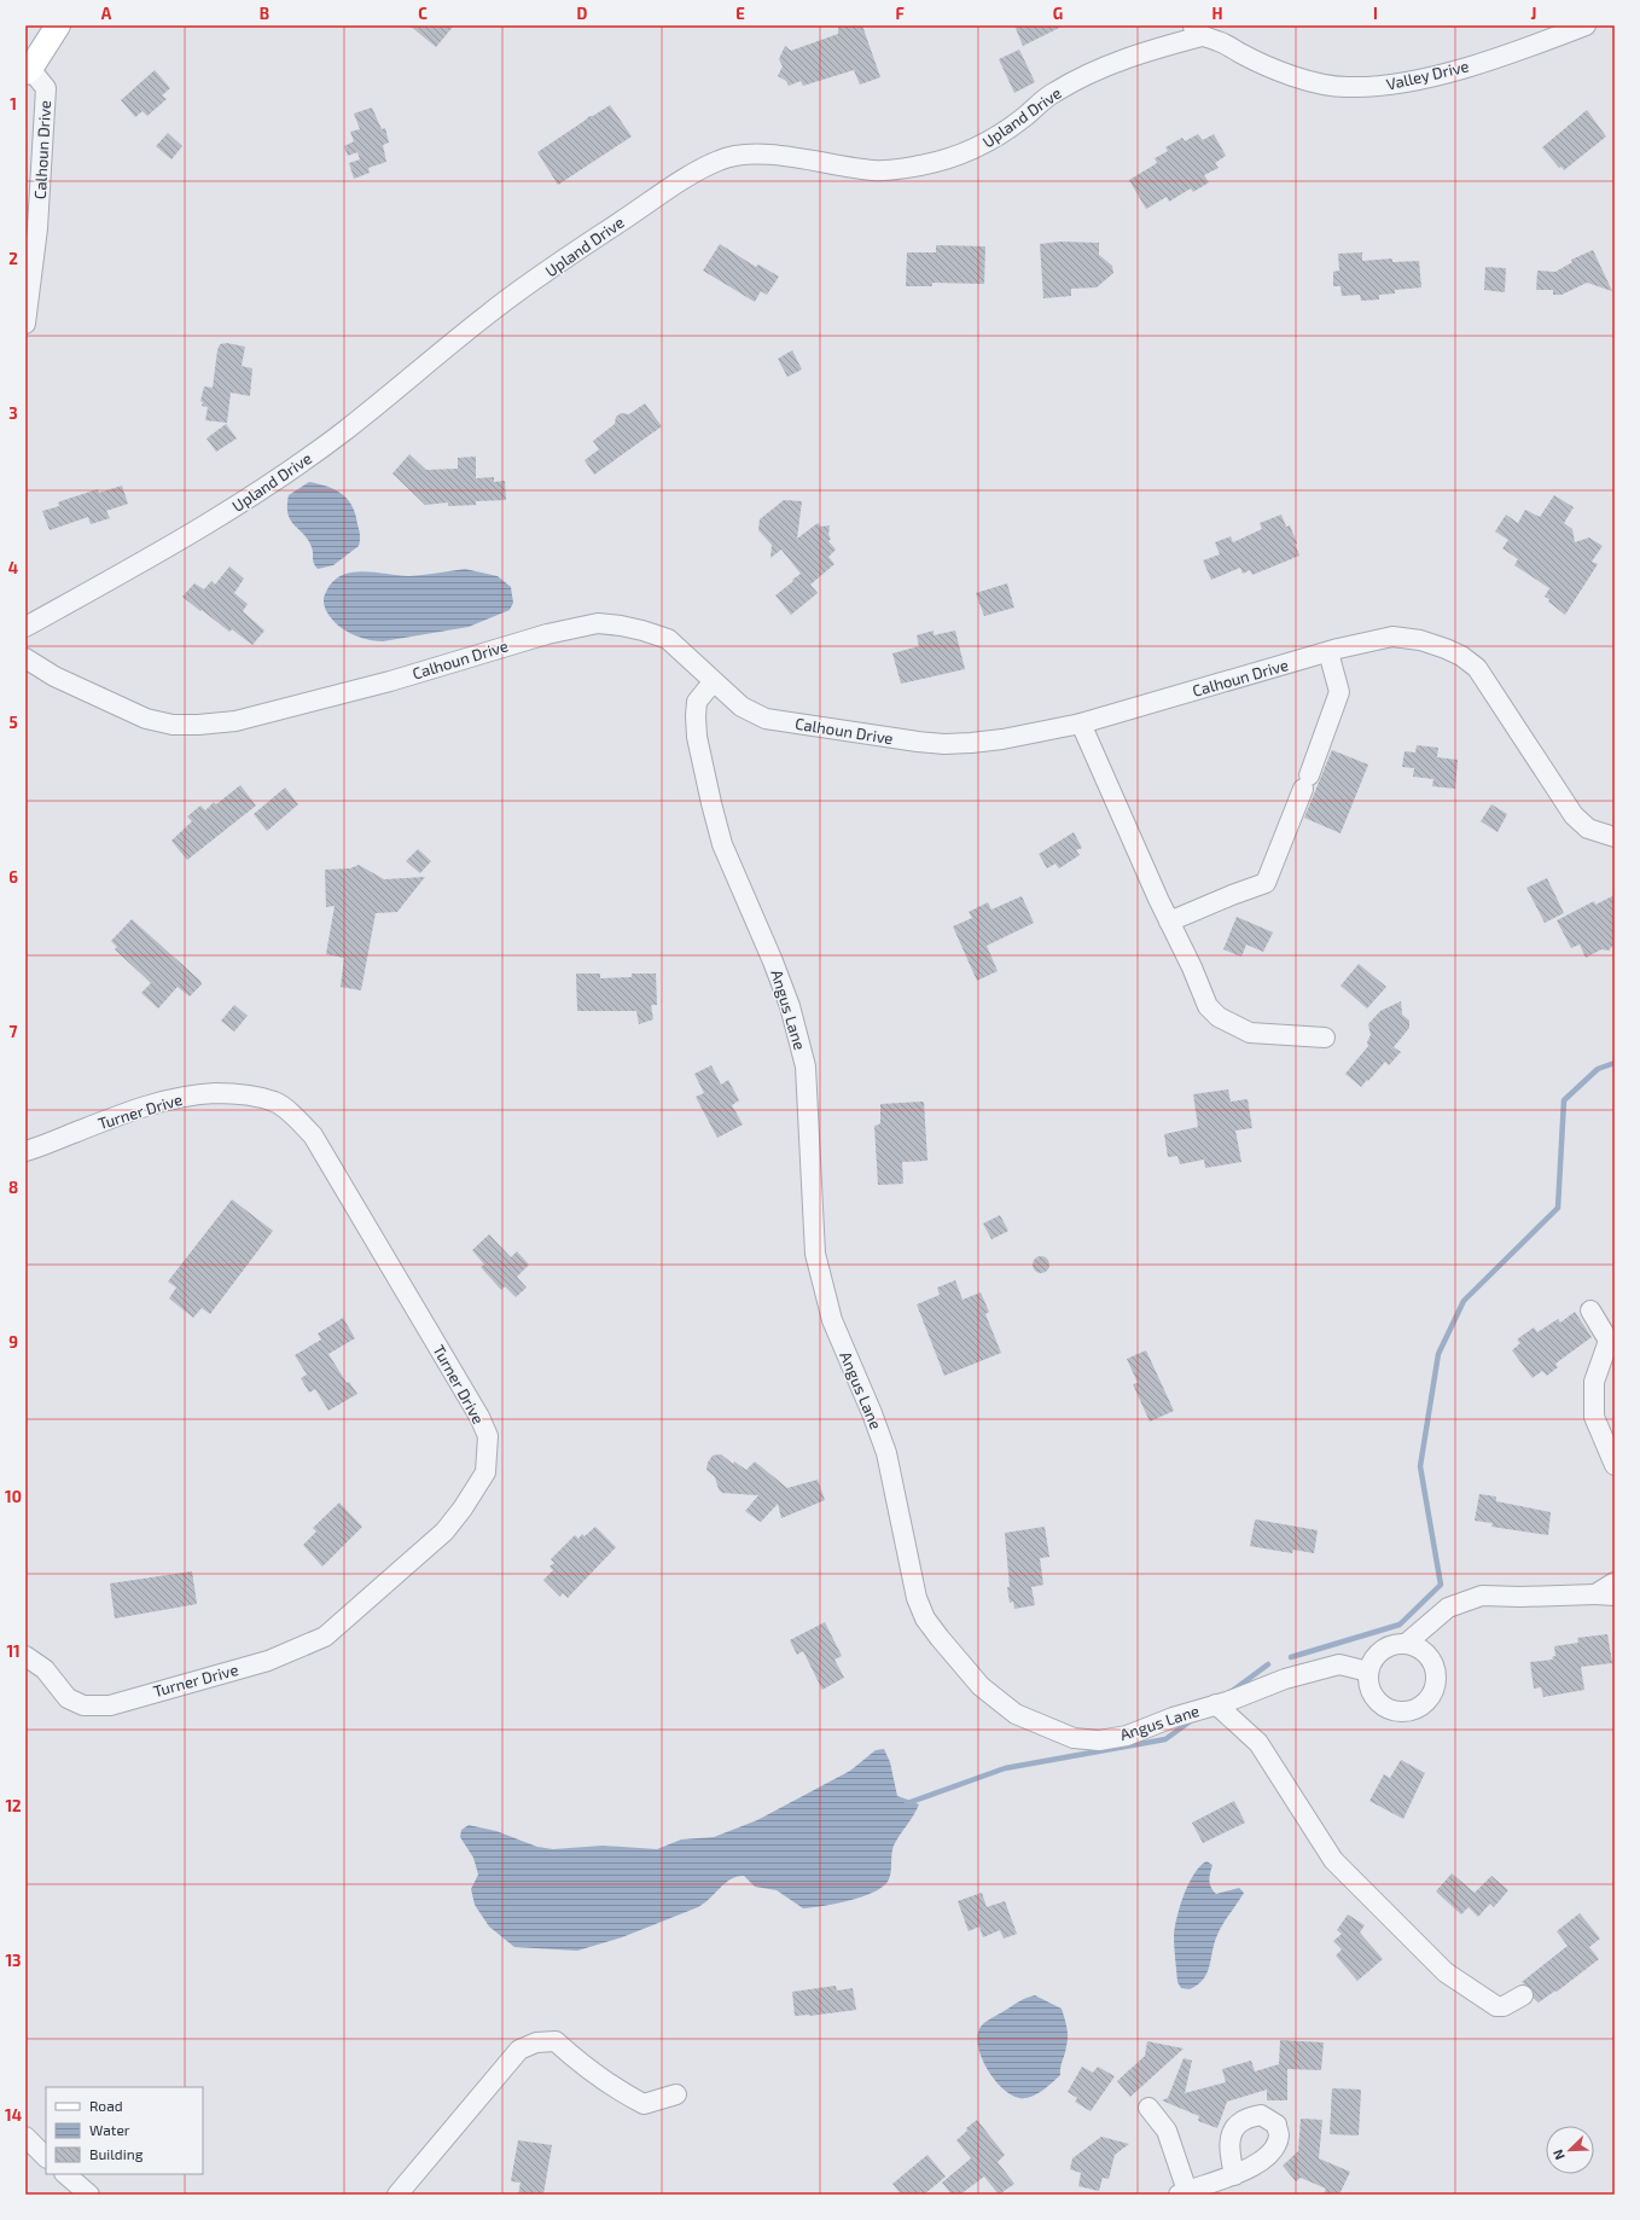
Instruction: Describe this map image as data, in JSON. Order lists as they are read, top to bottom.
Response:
{
  "streets": {
    "street": [
      "Valley Drive",
      "Upland Drive",
      "Calhoun Drive",
      "Angus Lane",
      "Turner Drive"
    ]
  },
  "crossings": [
    ["Valley Drive", "Upland Drive"],
    ["Calhoun Drive", "Angus Lane"]
  ],
  "legend": ["Road", "Water", "Building"],
  "north": "bottom left",
  "grid": {
    "columns": [
      "A",
      "B",
      "C",
      "D",
      "E",
      "F",
      "G",
      "H",
      "I",
      "J"
    ],
    "rows": [
      "1",
      "2",
      "3",
      "4",
      "5",
      "6",
      "7",
      "8",
      "9",
      "10",
      "11",
      "12",
      "13",
      "14"
    ]
  }
}
